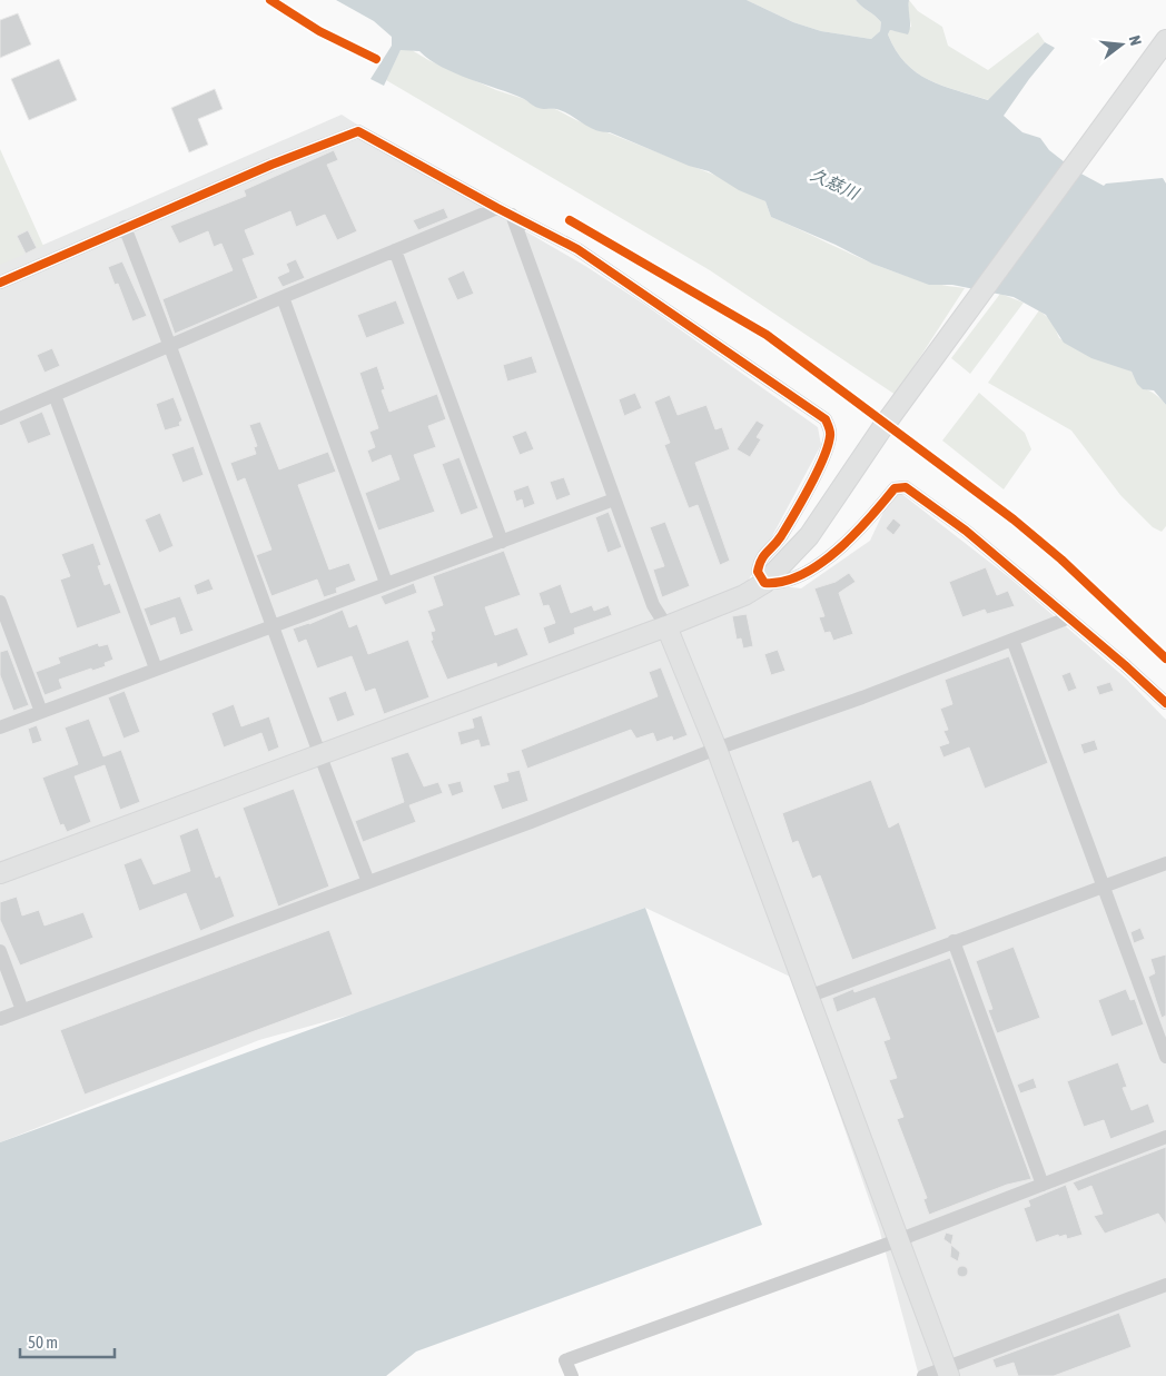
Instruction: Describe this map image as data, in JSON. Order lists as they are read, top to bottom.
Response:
{
  "water": ["久慈川"],
  "scale_bar": "50 m",
  "north": "right"
}
